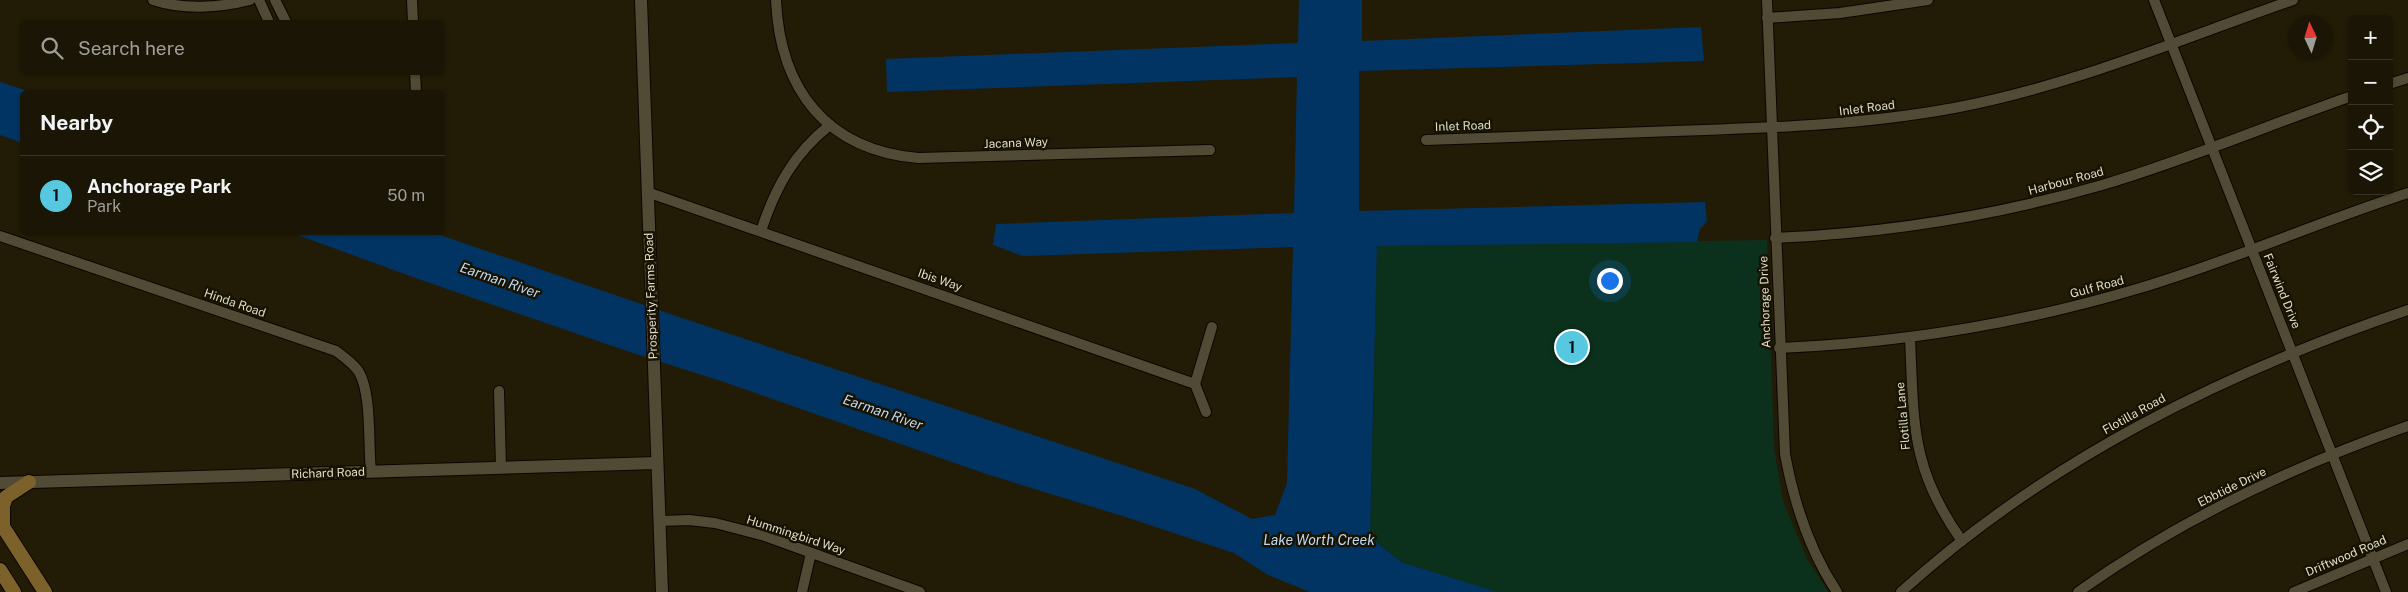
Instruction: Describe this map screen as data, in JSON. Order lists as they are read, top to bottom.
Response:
{
  "streets": {
    "street": [
      "Inlet Road",
      "Jacana Way",
      "Harbour Road",
      "Ibis Way",
      "Gulf Road",
      "Fairwind Drive",
      "Prosperity Farms Road",
      "Anchorage Drive",
      "Hinda Road",
      "Flotilla Road",
      "Flotilla Lane",
      "Richard Road",
      "Ebbtide Drive",
      "Hummingbird Way",
      "Driftwood Road"
    ]
  },
  "crossings": [
    ["Inlet Road", "Fairwind Drive"],
    ["Inlet Road", "Anchorage Drive"],
    ["Harbour Road", "Fairwind Drive"],
    ["Harbour Road", "Anchorage Drive"],
    ["Ibis Way", "Prosperity Farms Road"],
    ["Gulf Road", "Fairwind Drive"],
    ["Gulf Road", "Anchorage Drive"],
    ["Gulf Road", "Flotilla Lane"],
    ["Fairwind Drive", "Flotilla Road"],
    ["Fairwind Drive", "Ebbtide Drive"],
    ["Fairwind Drive", "Driftwood Road"],
    ["Prosperity Farms Road", "Richard Road"],
    ["Prosperity Farms Road", "Hummingbird Way"],
    ["Hinda Road", "Richard Road"],
    ["Flotilla Road", "Flotilla Lane"]
  ],
  "water": ["Earman River", "Lake Worth Creek"],
  "north": "top",
  "page": {
    "map_buttons": ["+", "−"],
    "search": "Search here",
    "heading": "Nearby",
    "list": [
      {
        "mark": "1",
        "name": "Anchorage Park",
        "note": "Park",
        "value": "50 m"
      }
    ],
    "pins": "1"
  }
}
